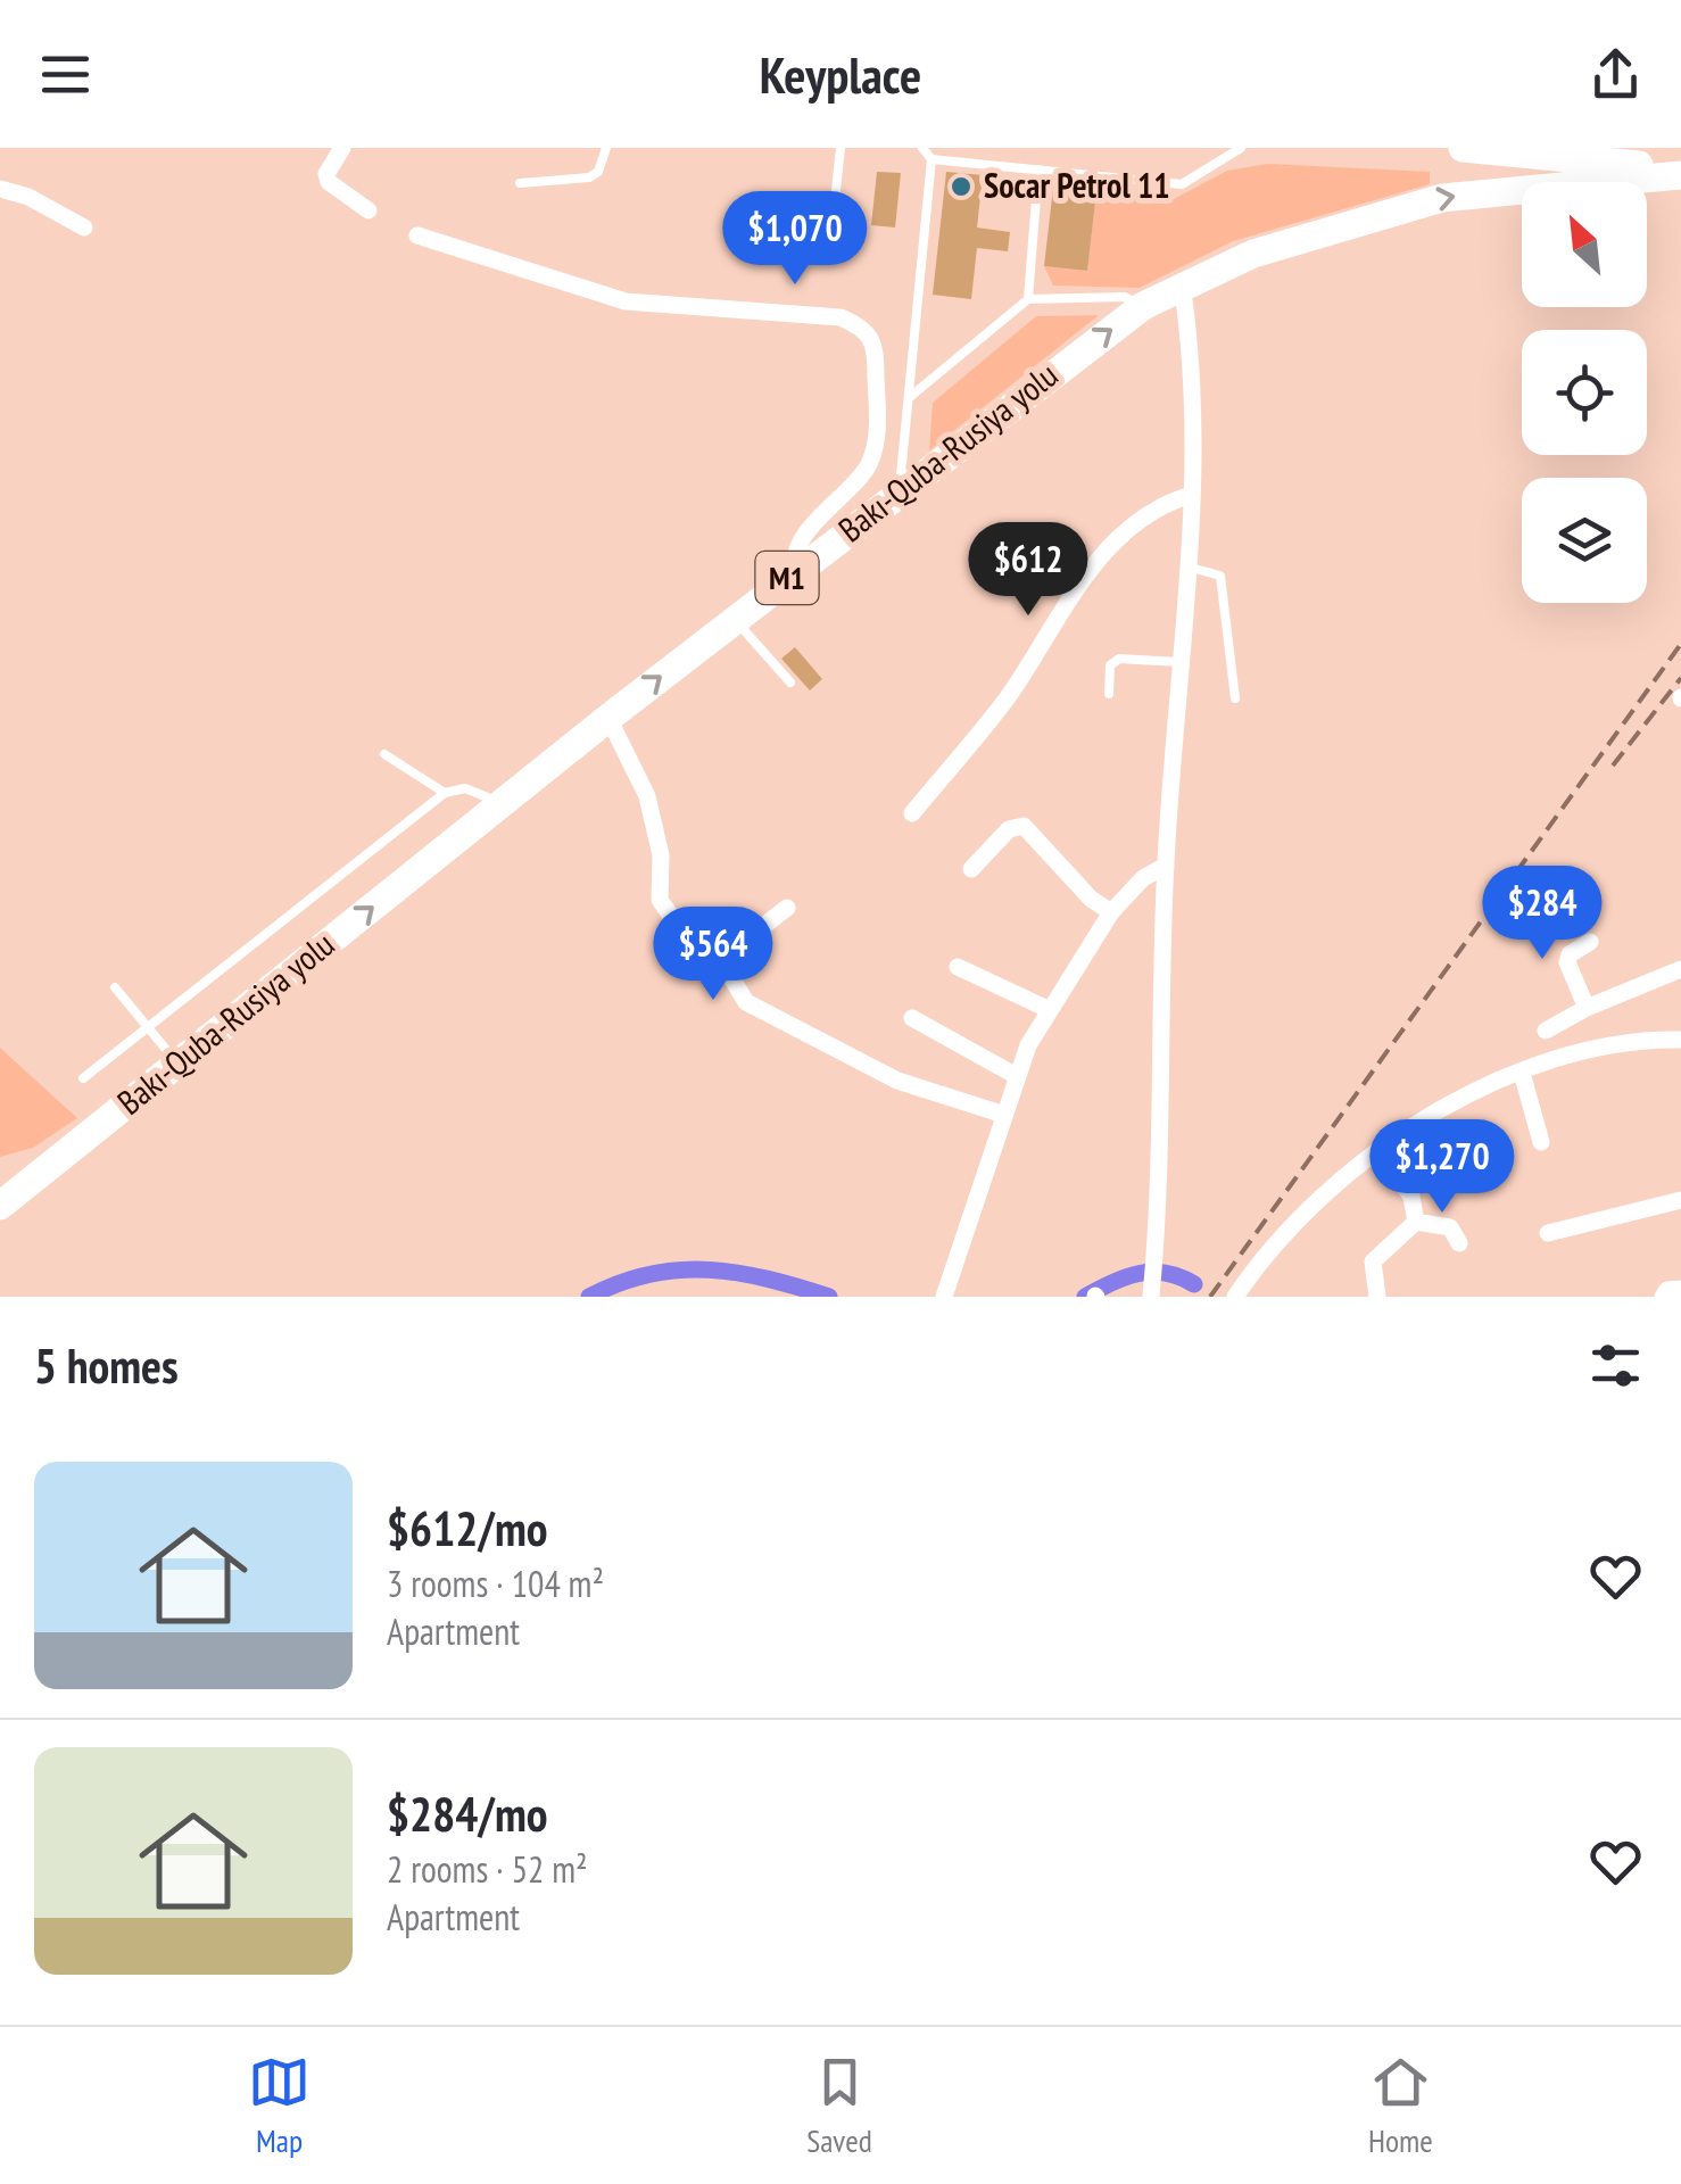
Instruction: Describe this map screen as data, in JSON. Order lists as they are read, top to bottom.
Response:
{
  "streets": {
    "highway": ["Bakı-Quba-Rusiya yolu", "M1"]
  },
  "one_way": ["Bakı-Quba-Rusiya yolu"],
  "places": ["Socar Petrol 11"],
  "north": "top left",
  "page": {
    "header": "Keyplace",
    "price": [
      "$1,070",
      "$612",
      "$284",
      "$564",
      "$1,270"
    ],
    "heading": "5 homes",
    "list": [
      {
        "name": "$612/mo",
        "note": "3 rooms · 104 m² · Apartment"
      },
      {
        "name": "$284/mo",
        "note": "2 rooms · 52 m² · Apartment"
      }
    ],
    "tabs": ["Map", "Saved", "Home"]
  }
}
